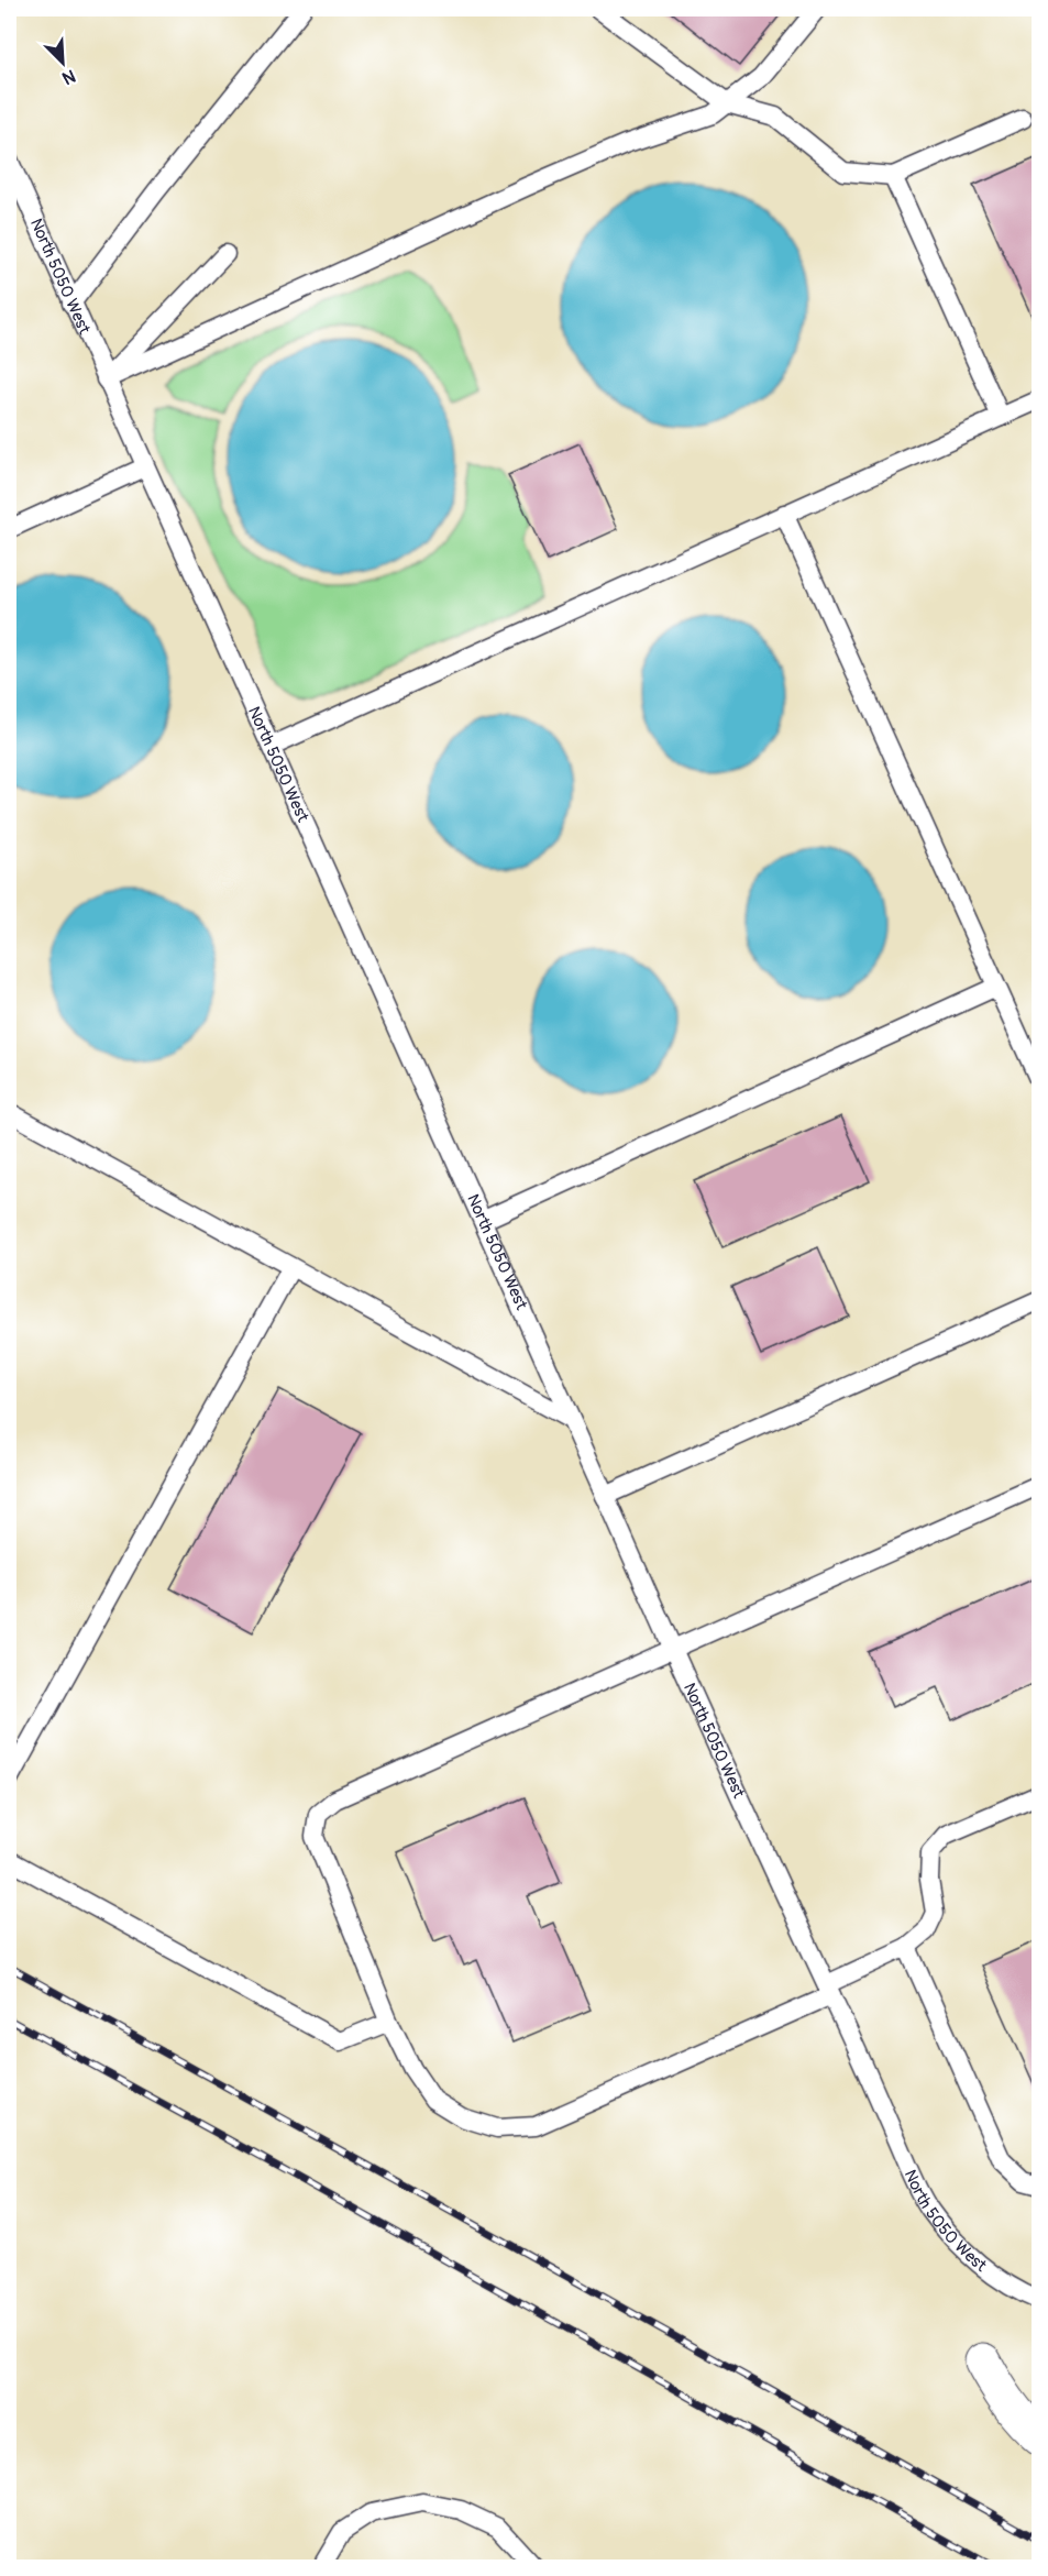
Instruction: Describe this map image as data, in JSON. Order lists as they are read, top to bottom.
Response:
{
  "streets": {
    "lane": ["North 5050 West"]
  },
  "north": "bottom right"
}
